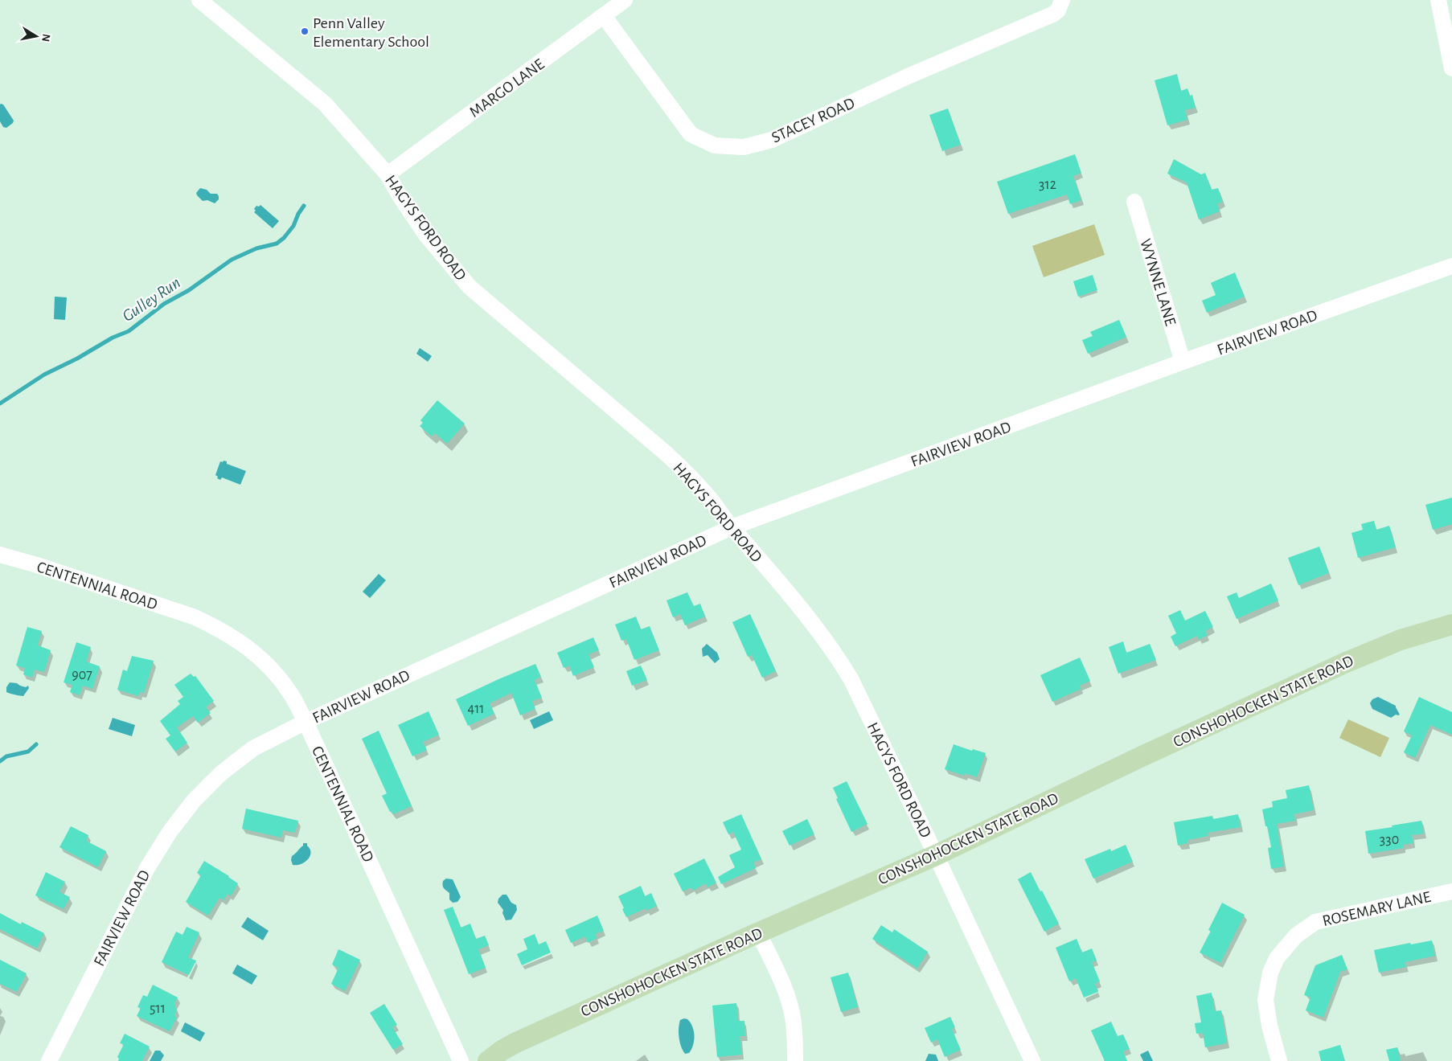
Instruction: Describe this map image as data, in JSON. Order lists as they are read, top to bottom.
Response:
{
  "streets": {
    "main road": ["CONSHOHOCKEN STATE ROAD"],
    "street": [
      "MARGO LANE",
      "STACEY ROAD",
      "HAGYS FORD ROAD",
      "WYNNE LANE",
      "FAIRVIEW ROAD",
      "CENTENNIAL ROAD",
      "ROSEMARY LANE"
    ]
  },
  "crossings": [
    ["MARGO LANE", "STACEY ROAD"],
    ["MARGO LANE", "HAGYS FORD ROAD"],
    ["HAGYS FORD ROAD", "FAIRVIEW ROAD"],
    ["HAGYS FORD ROAD", "CONSHOHOCKEN STATE ROAD"],
    ["WYNNE LANE", "FAIRVIEW ROAD"],
    ["FAIRVIEW ROAD", "CENTENNIAL ROAD"]
  ],
  "water": ["Gulley Run"],
  "places": ["Penn Valley Elementary School"],
  "house_numbers": [
    "312",
    "907",
    "411",
    "330",
    "511"
  ],
  "north": "right"
}
